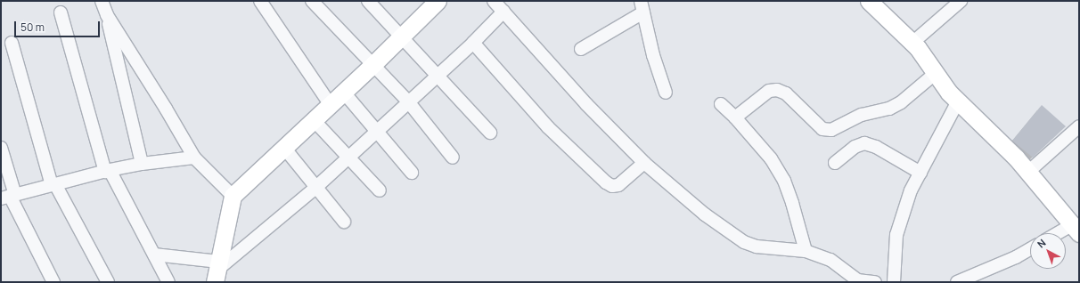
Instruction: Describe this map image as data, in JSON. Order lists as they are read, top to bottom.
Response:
{
  "scale_bar": "50 m",
  "north": "top left"
}
